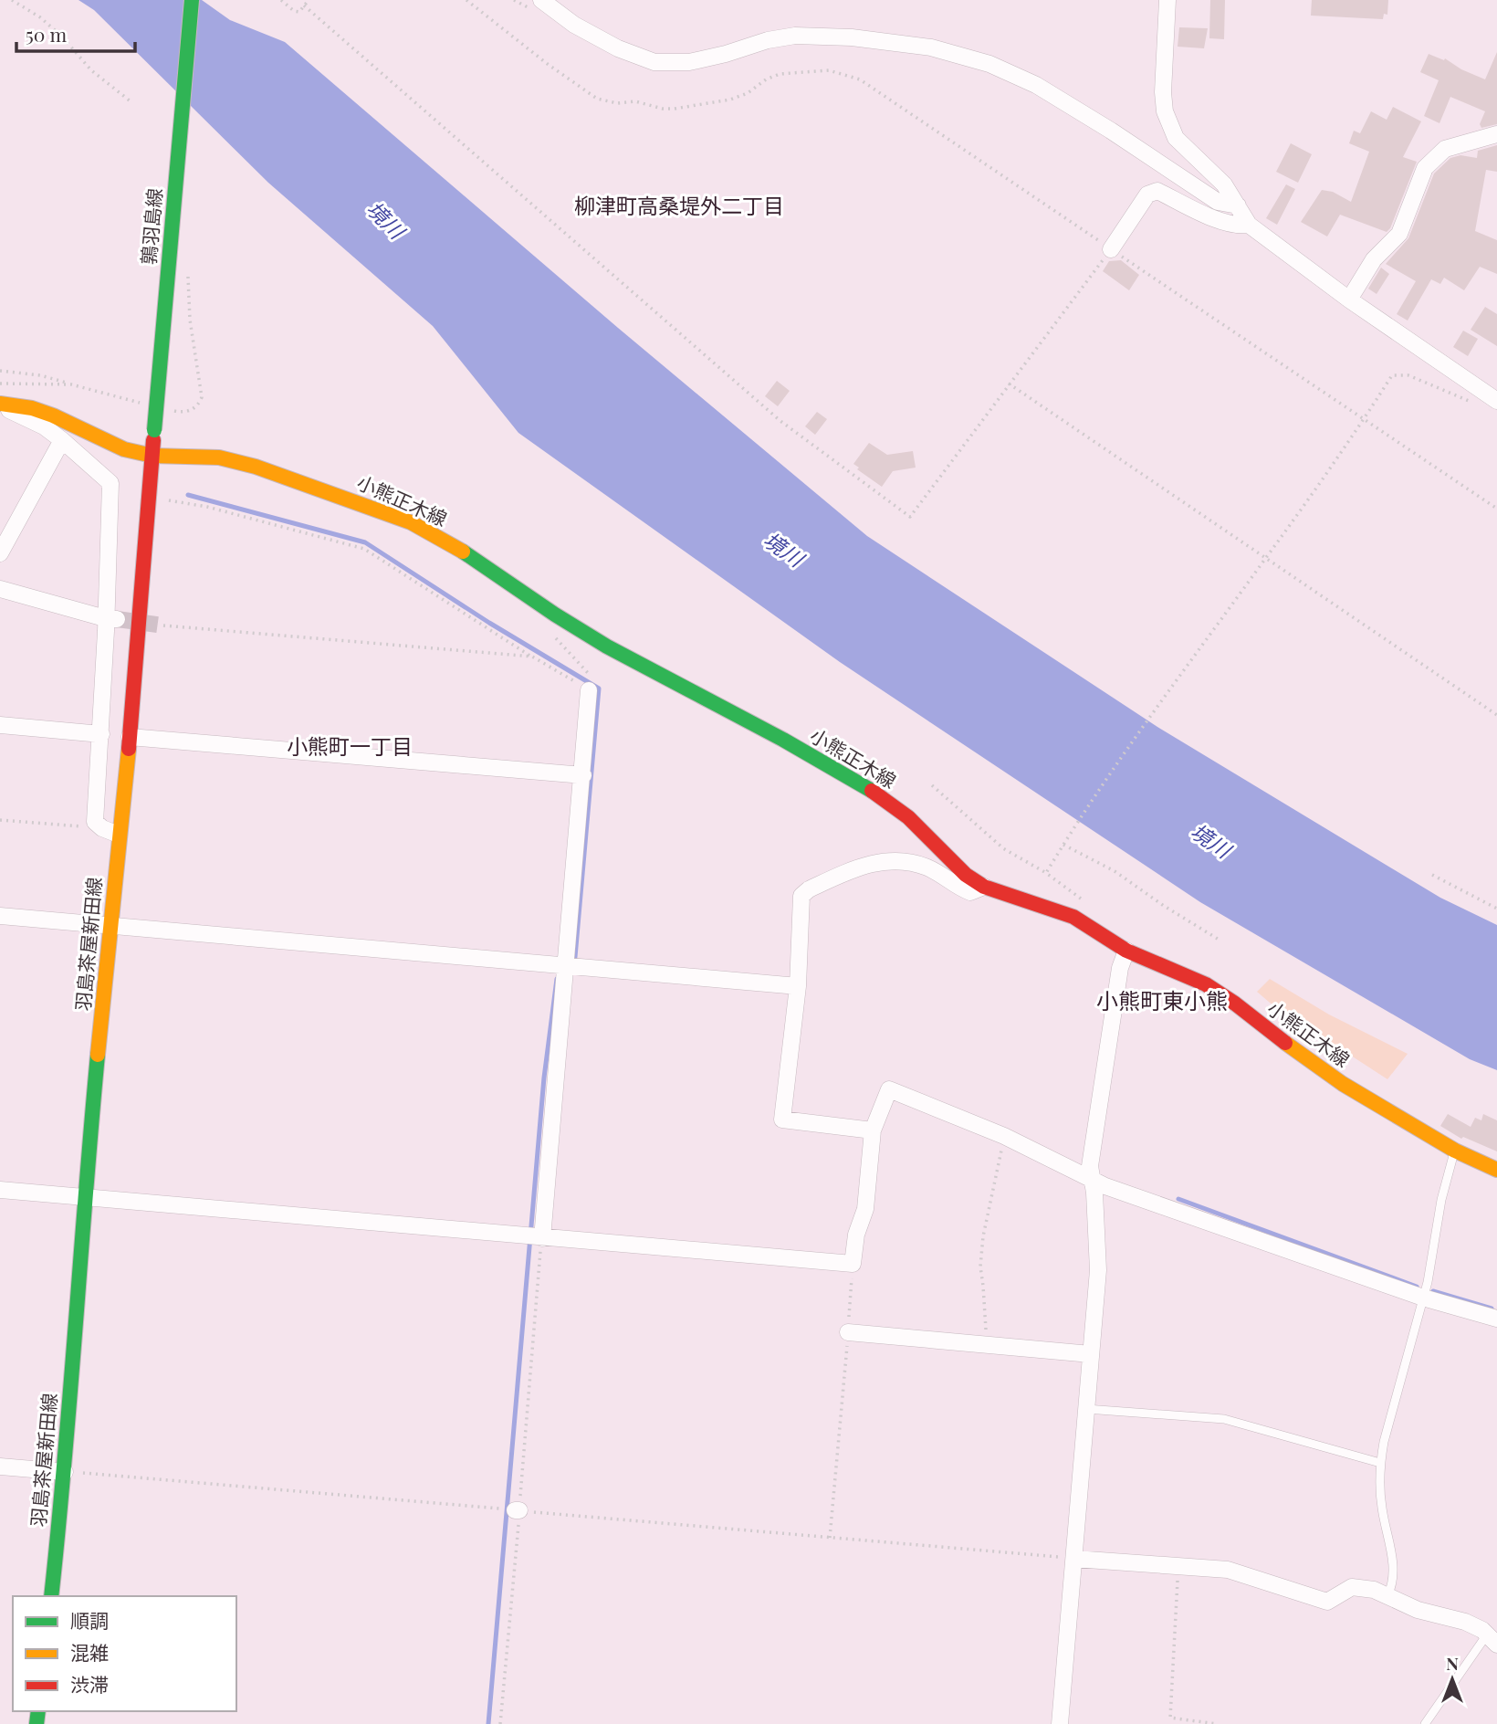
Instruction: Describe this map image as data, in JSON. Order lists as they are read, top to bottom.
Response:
{
  "streets": {
    "main road": ["鶉羽島線", "小熊正木線", "羽島茶屋新田線"]
  },
  "crossings": [
    ["鶉羽島線", "小熊正木線"],
    ["鶉羽島線", "羽島茶屋新田線"],
    ["小熊正木線", "羽島茶屋新田線"]
  ],
  "districts": ["柳津町高桑堤外二丁目", "小熊町一丁目", "小熊町東小熊"],
  "water": ["境川"],
  "legend": ["順調", "混雑", "渋滞"],
  "scale_bar": "50 m",
  "north": "top"
}
